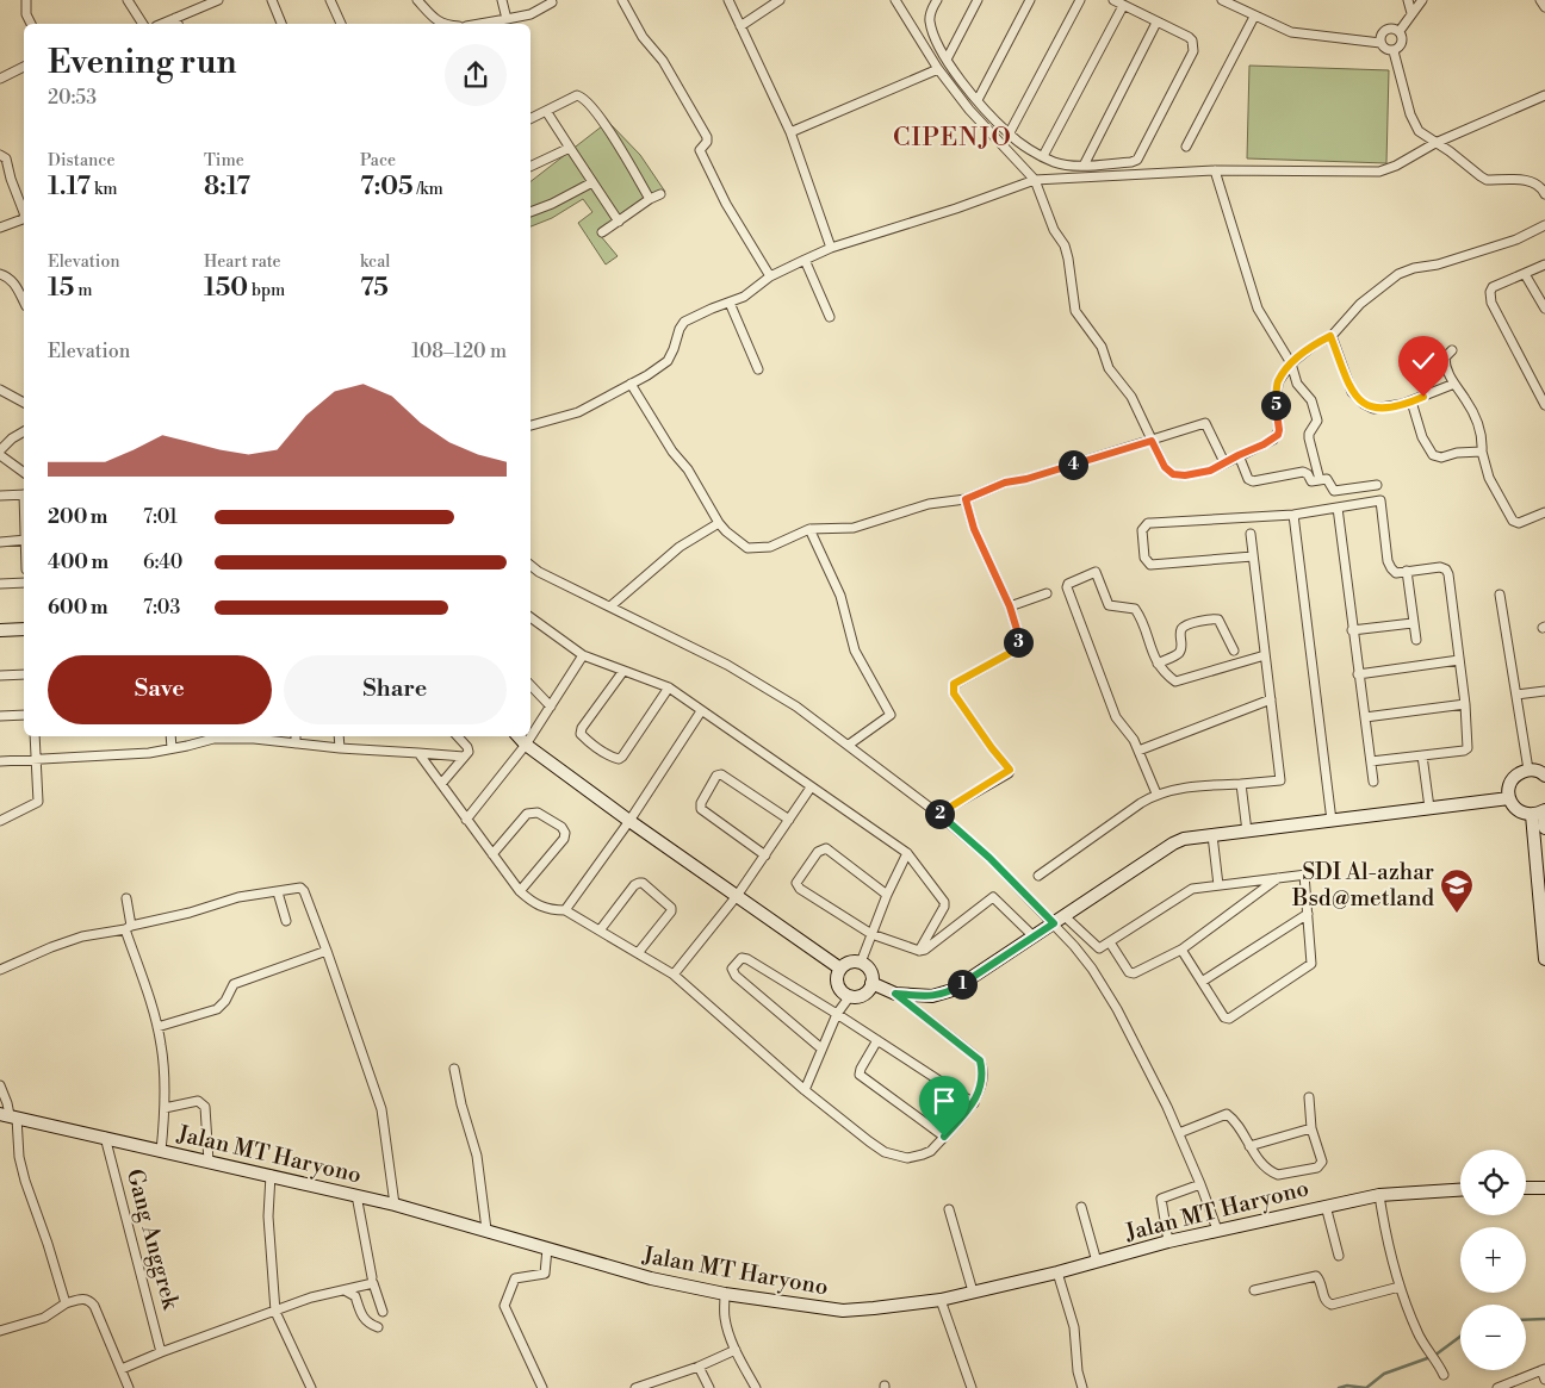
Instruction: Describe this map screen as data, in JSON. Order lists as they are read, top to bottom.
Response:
{
  "streets": {
    "main road": ["Jalan MT Haryono"],
    "street": ["Gang Anggrek"]
  },
  "crossings": [
    ["Jalan MT Haryono", "Gang Anggrek"]
  ],
  "districts": ["CIPENJO"],
  "places": {
    "school or university": ["SDI Al-azhar Bsd@metland"]
  },
  "page": {
    "heading": ["Evening run", "20:53"],
    "stats": [
      ["Distance", "1.17 km"],
      ["Time", "8:17"],
      ["Pace", "7:05 /km"],
      ["Elevation", "15 m"],
      ["Heart rate", "150 bpm"],
      ["kcal", "75"]
    ],
    "chart": ["Elevation", "108–120 m"],
    "pins": [
      "5",
      "4",
      "3",
      "2",
      "1"
    ],
    "list": [
      {
        "name": "200 m",
        "note": "7:01"
      },
      {
        "name": "400 m",
        "note": "6:40"
      },
      {
        "name": "600 m",
        "note": "7:03"
      }
    ],
    "buttons": ["Save", "Share"],
    "map_buttons": ["+", "−"]
  }
}
